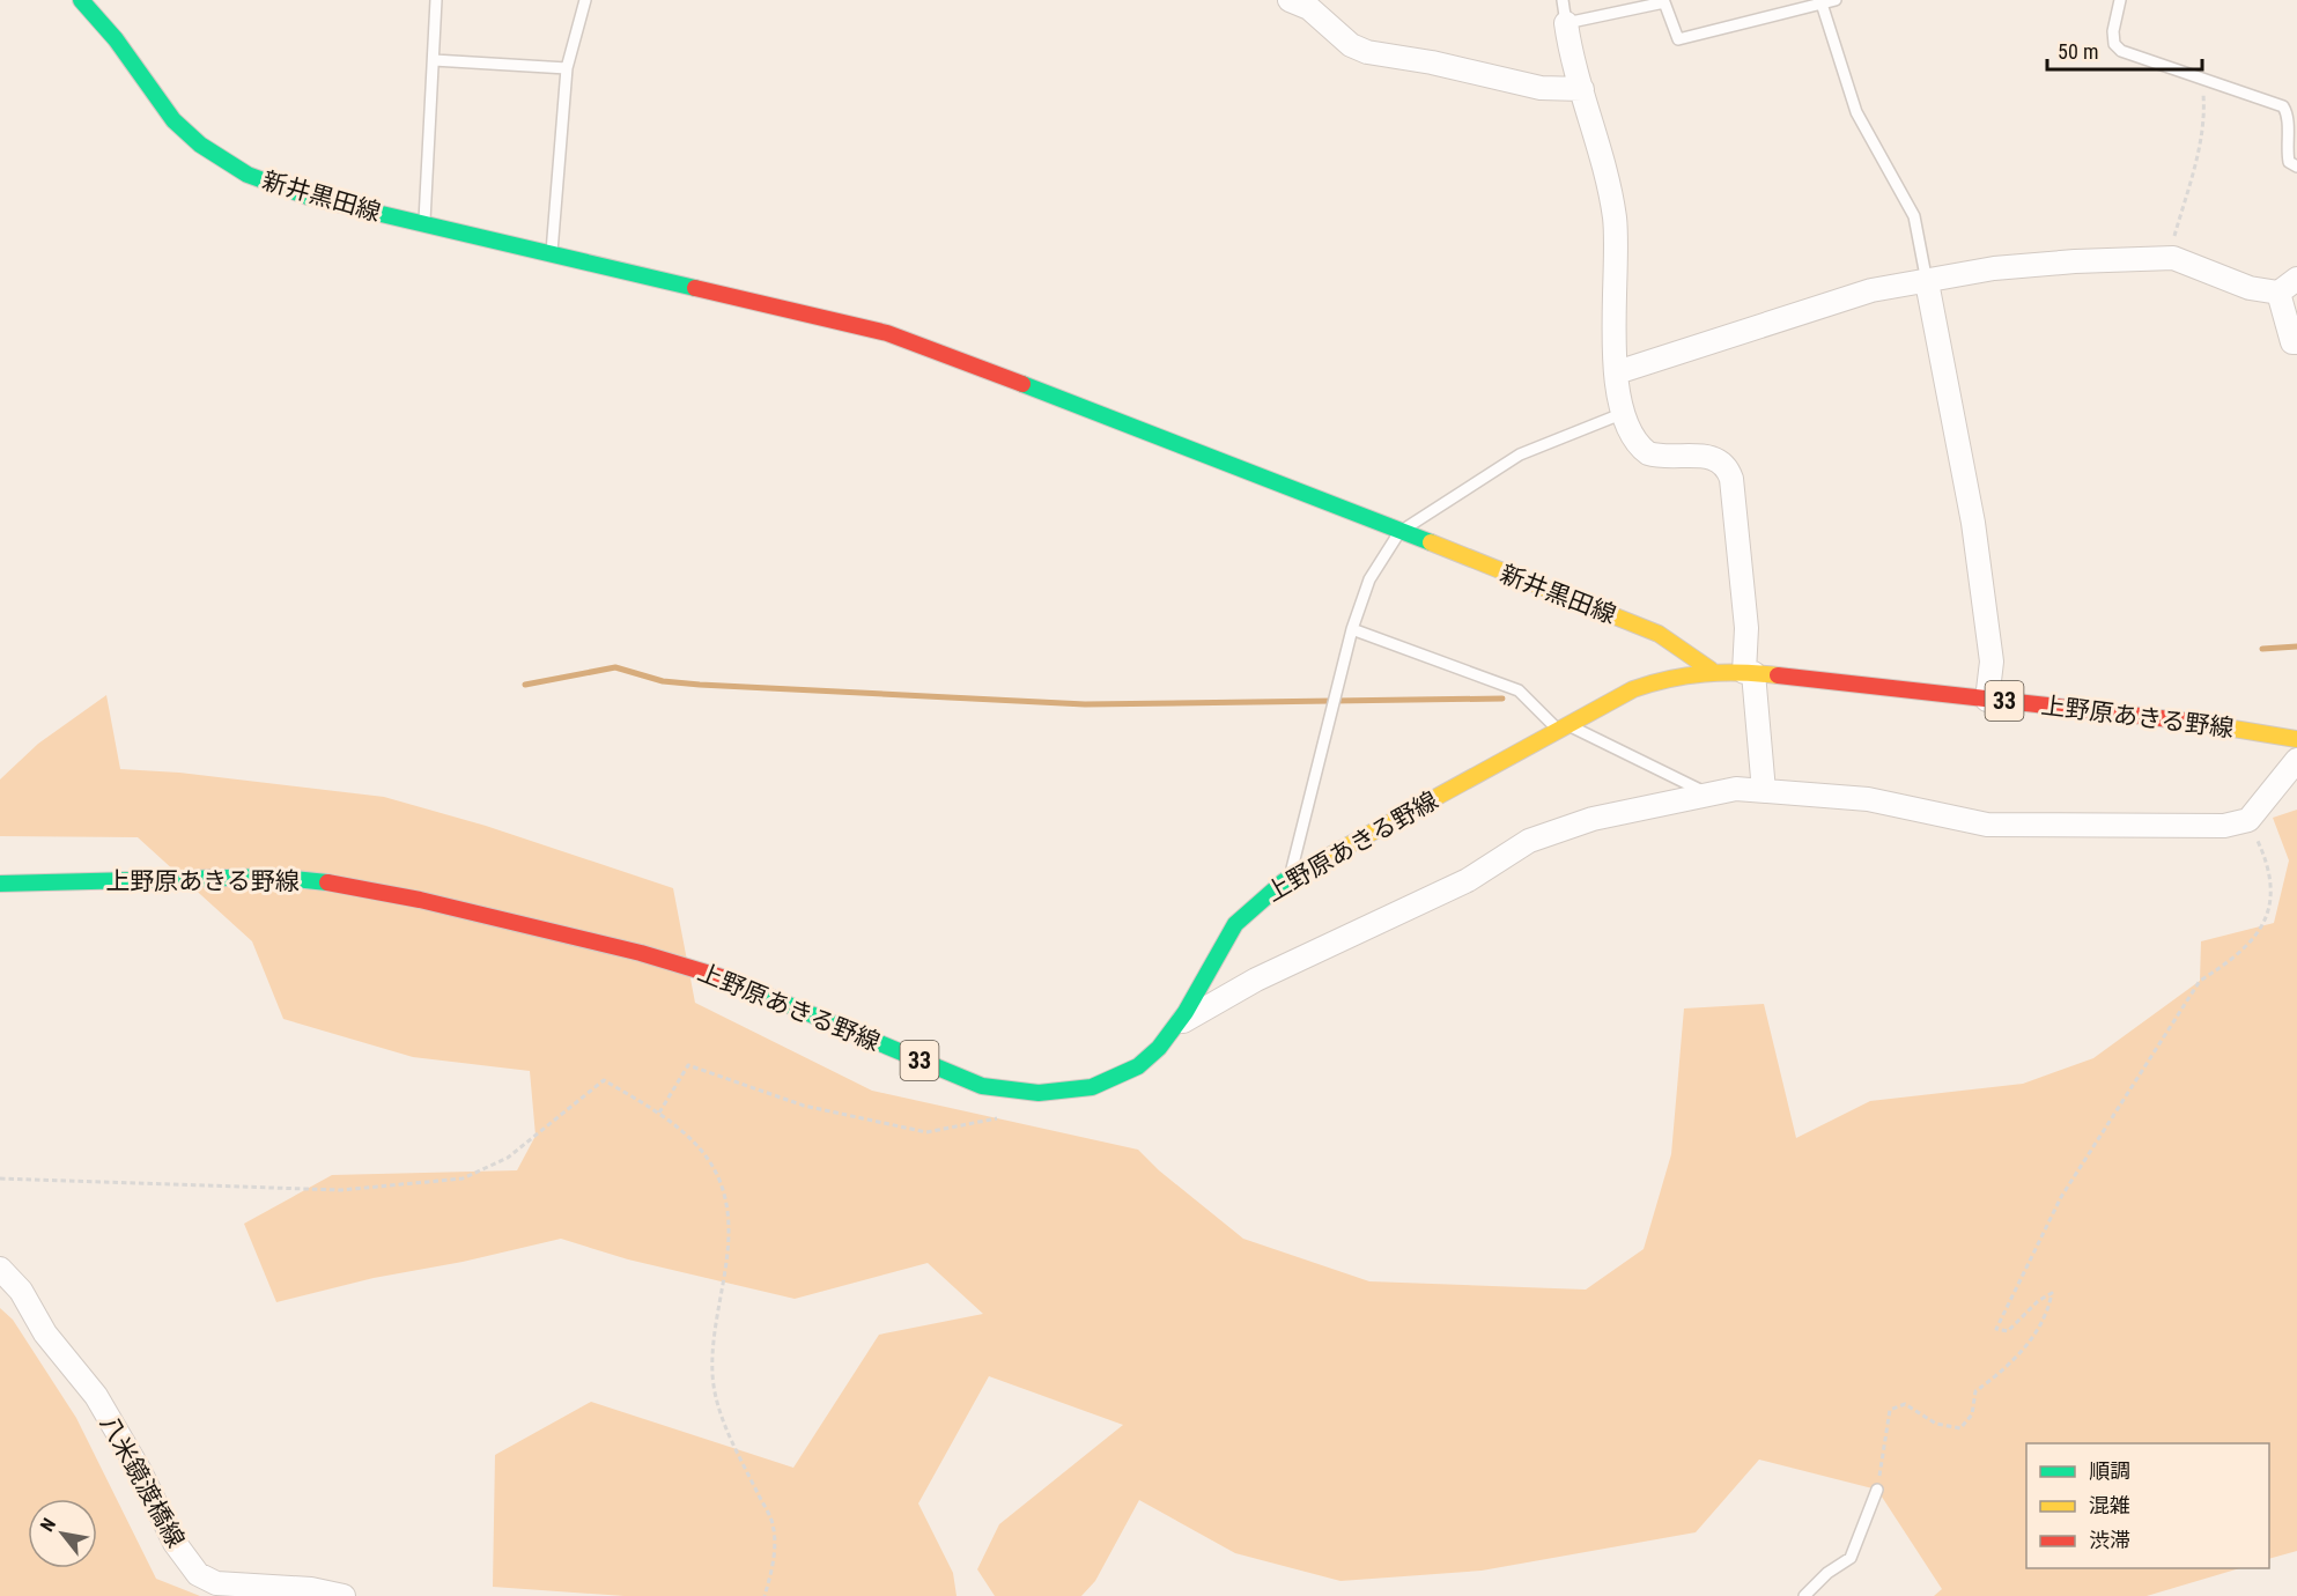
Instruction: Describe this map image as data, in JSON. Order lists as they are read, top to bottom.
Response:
{
  "streets": {
    "main road": ["新井黒田線", "33", "上野原あきる野線"],
    "street": ["八米鏡渡橋線"]
  },
  "crossings": [
    ["新井黒田線", "上野原あきる野線"]
  ],
  "legend": ["順調", "混雑", "渋滞"],
  "scale_bar": "50 m",
  "north": "top left"
}
